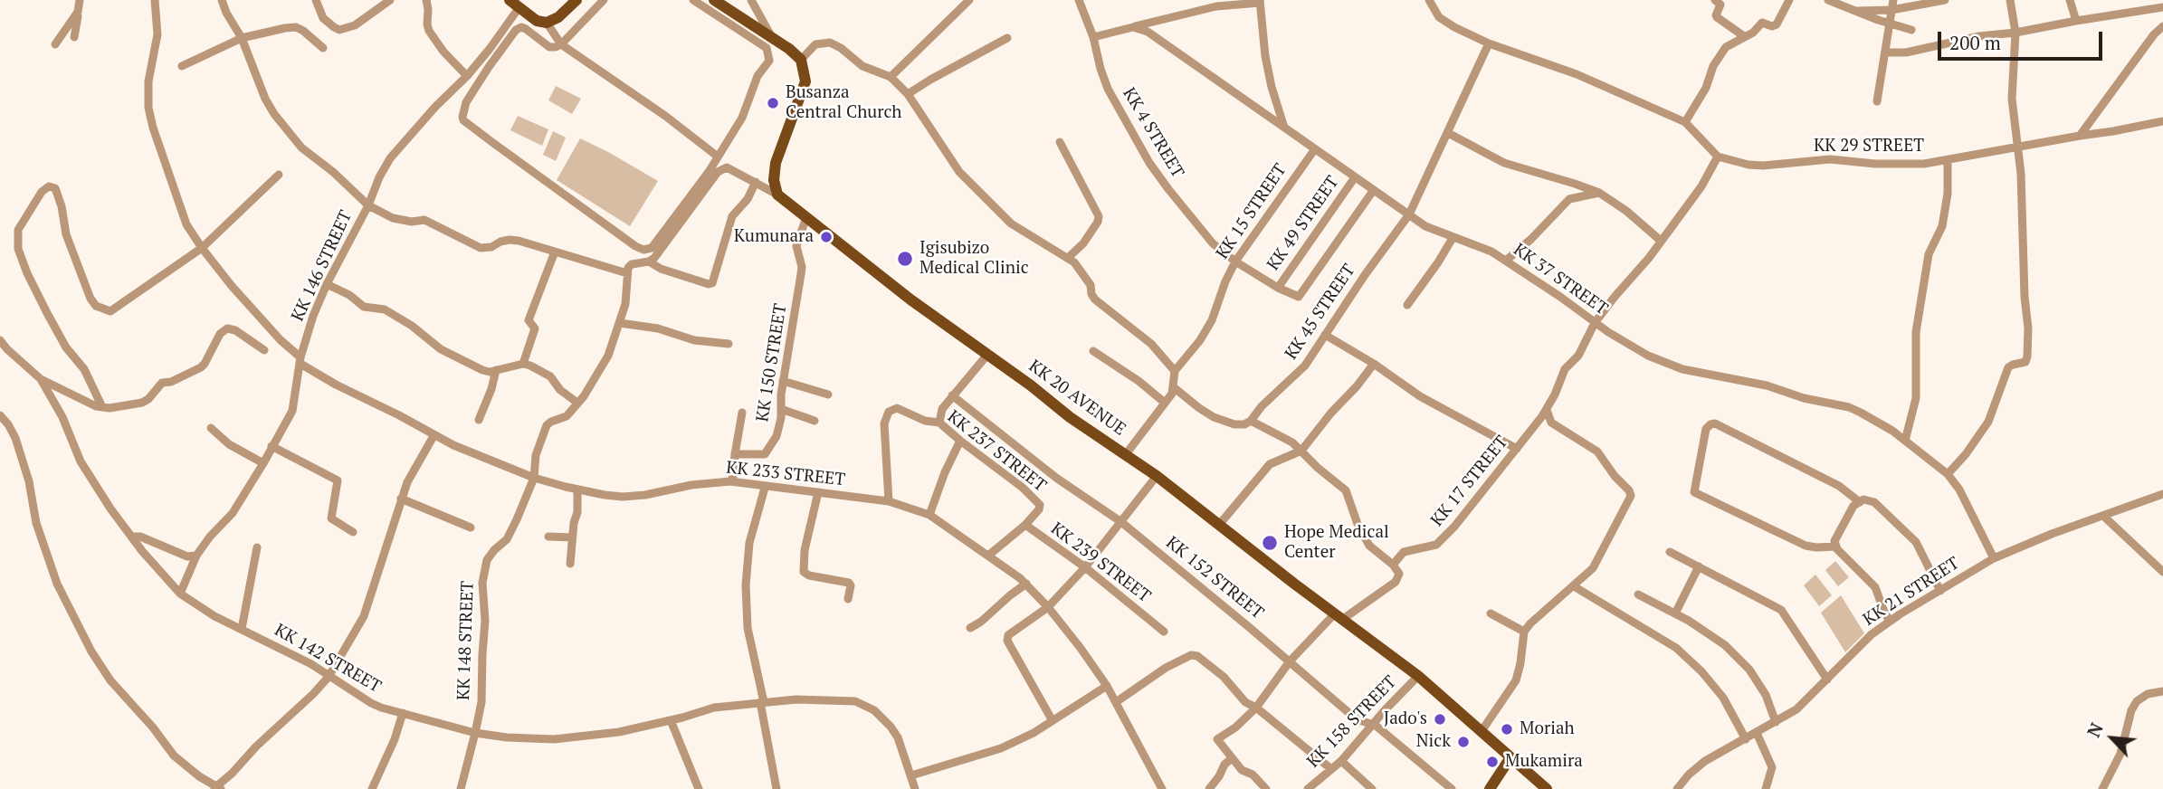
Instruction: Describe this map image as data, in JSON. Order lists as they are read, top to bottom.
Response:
{
  "streets": {
    "main road": ["KK 20 AVENUE"],
    "street": [
      "KK 4 STREET",
      "KK 29 STREET",
      "KK 15 STREET",
      "KK 49 STREET",
      "KK 146 STREET",
      "KK 37 STREET",
      "KK 45 STREET",
      "KK 150 STREET",
      "KK 237 STREET",
      "KK 233 STREET",
      "KK 17 STREET",
      "KK 239 STREET",
      "KK 152 STREET",
      "KK 21 STREET",
      "KK 148 STREET",
      "KK 142 STREET",
      "KK 158 STREET"
    ]
  },
  "crossings": [
    ["KK 4 STREET", "KK 15 STREET"],
    ["KK 4 STREET", "KK 49 STREET"],
    ["KK 29 STREET", "KK 17 STREET"],
    ["KK 15 STREET", "KK 37 STREET"],
    ["KK 49 STREET", "KK 37 STREET"],
    ["KK 146 STREET", "KK 233 STREET"],
    ["KK 146 STREET", "KK 142 STREET"],
    ["KK 37 STREET", "KK 45 STREET"],
    ["KK 37 STREET", "KK 17 STREET"],
    ["KK 37 STREET", "KK 21 STREET"],
    ["KK 150 STREET", "KK 20 AVENUE"],
    ["KK 20 AVENUE", "KK 158 STREET"],
    ["KK 237 STREET", "KK 233 STREET"],
    ["KK 237 STREET", "KK 239 STREET"],
    ["KK 233 STREET", "KK 239 STREET"],
    ["KK 233 STREET", "KK 148 STREET"],
    ["KK 152 STREET", "KK 158 STREET"],
    ["KK 148 STREET", "KK 142 STREET"]
  ],
  "places": [
    "Busanza Central Church",
    "Kumunara",
    "Igisubizo Medical Clinic",
    "Hope Medical Center",
    "Jado's",
    "Moriah",
    "Nick",
    "Mukamira"
  ],
  "scale_bar": "200 m",
  "north": "top left"
}
